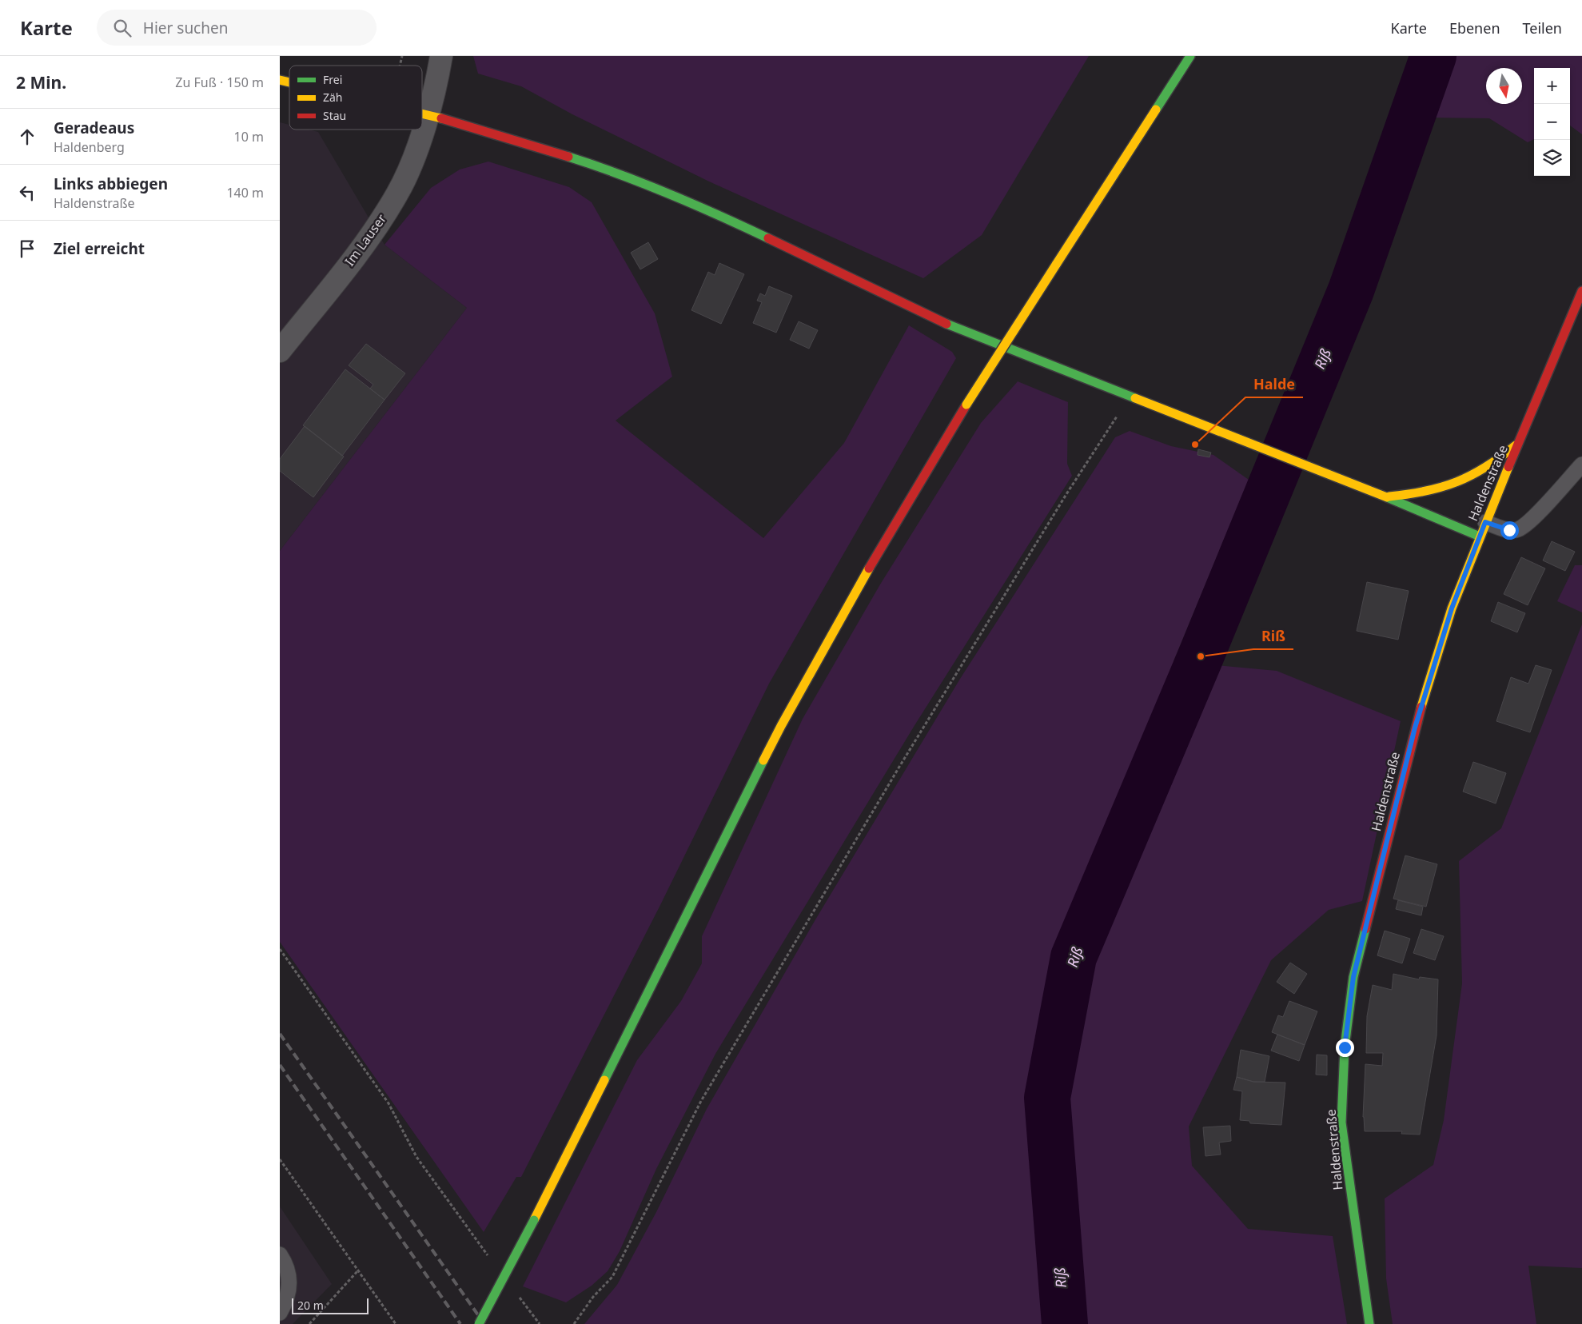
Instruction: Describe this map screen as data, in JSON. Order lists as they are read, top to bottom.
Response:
{
  "streets": {
    "main road": ["Haldenstraße"],
    "street": ["Im Lauser"]
  },
  "water": ["Riß"],
  "places": ["Halde", "Riß"],
  "legend": ["Frei", "Zäh", "Stau"],
  "scale_bar": "20 m",
  "north": "bottom",
  "page": {
    "header": "Karte",
    "search": "Hier suchen",
    "nav": ["Karte", "Ebenen", "Teilen"],
    "heading": ["2 Min.", "Zu Fuß · 150 m"],
    "map_buttons": ["+", "−"],
    "list": [
      ["Geradeaus", "Haldenberg", "10 m"],
      ["Links abbiegen", "Haldenstraße", "140 m"],
      "Ziel erreicht"
    ],
    "scale": "20 m"
  }
}
